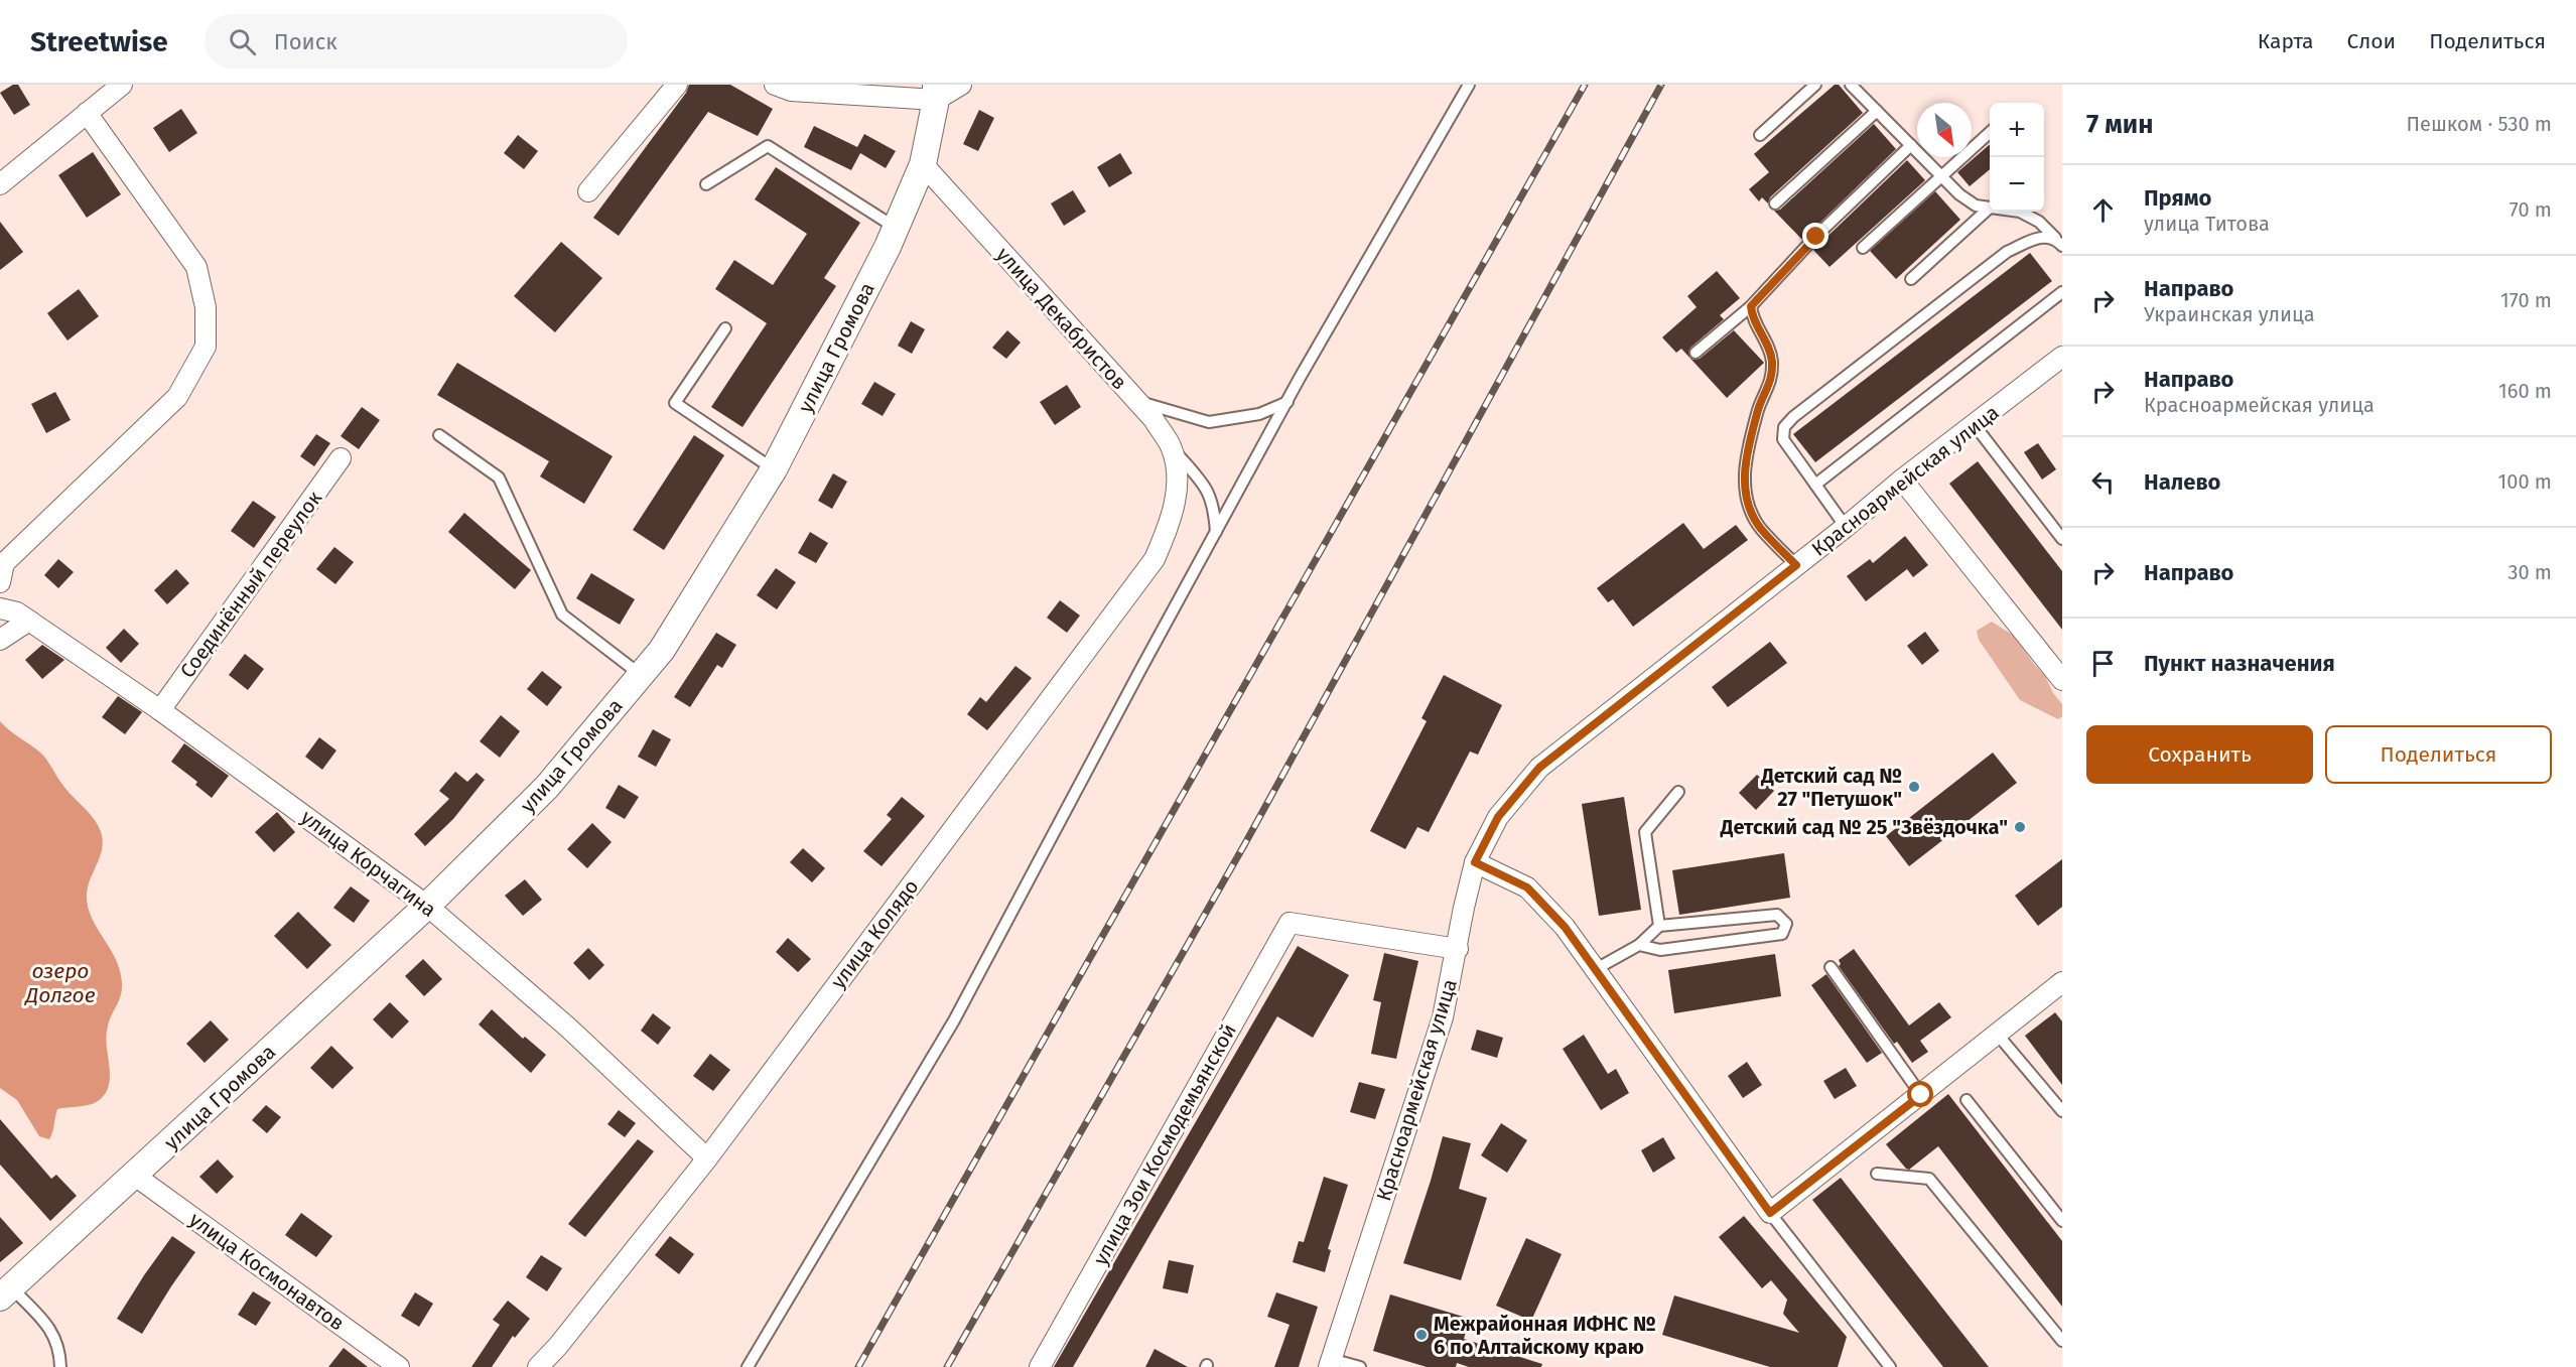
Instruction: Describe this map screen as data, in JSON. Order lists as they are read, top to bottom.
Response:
{
  "streets": {
    "street": [
      "улица Декабристов",
      "улица Громова",
      "Красноармейская улица",
      "Соединённый переулок",
      "улица Корчагина",
      "улица Колядо",
      "улица Зои Космодемьянской",
      "улица Космонавтов"
    ]
  },
  "crossings": [
    ["улица Декабристов", "улица Громова"],
    ["улица Декабристов", "улица Колядо"],
    ["улица Громова", "улица Корчагина"],
    ["улица Громова", "улица Космонавтов"],
    ["Красноармейская улица", "улица Зои Космодемьянской"],
    ["Соединённый переулок", "улица Корчагина"],
    ["улица Корчагина", "улица Колядо"]
  ],
  "water": ["озеро Долгое"],
  "places": ["Детский сад № 27 \"Петушок\"", "Детский сад № 25 \"Звёздочка\"", "Межрайонная ИФНС № 6 по Алтайскому краю"],
  "north": "bottom right",
  "page": {
    "header": "Streetwise",
    "search": "Поиск",
    "nav": ["Карта", "Слои", "Поделиться"],
    "heading": ["7 мин", "Пешком · 530 m"],
    "map_buttons": ["+", "−"],
    "list": [
      ["Прямо", "улица Титова", "70 m"],
      ["Направо", "Украинская улица", "170 m"],
      ["Направо", "Красноармейская улица", "160 m"],
      ["Налево", "100 m"],
      ["Направо", "30 m"],
      "Пункт назначения"
    ],
    "buttons": ["Сохранить", "Поделиться"]
  }
}
